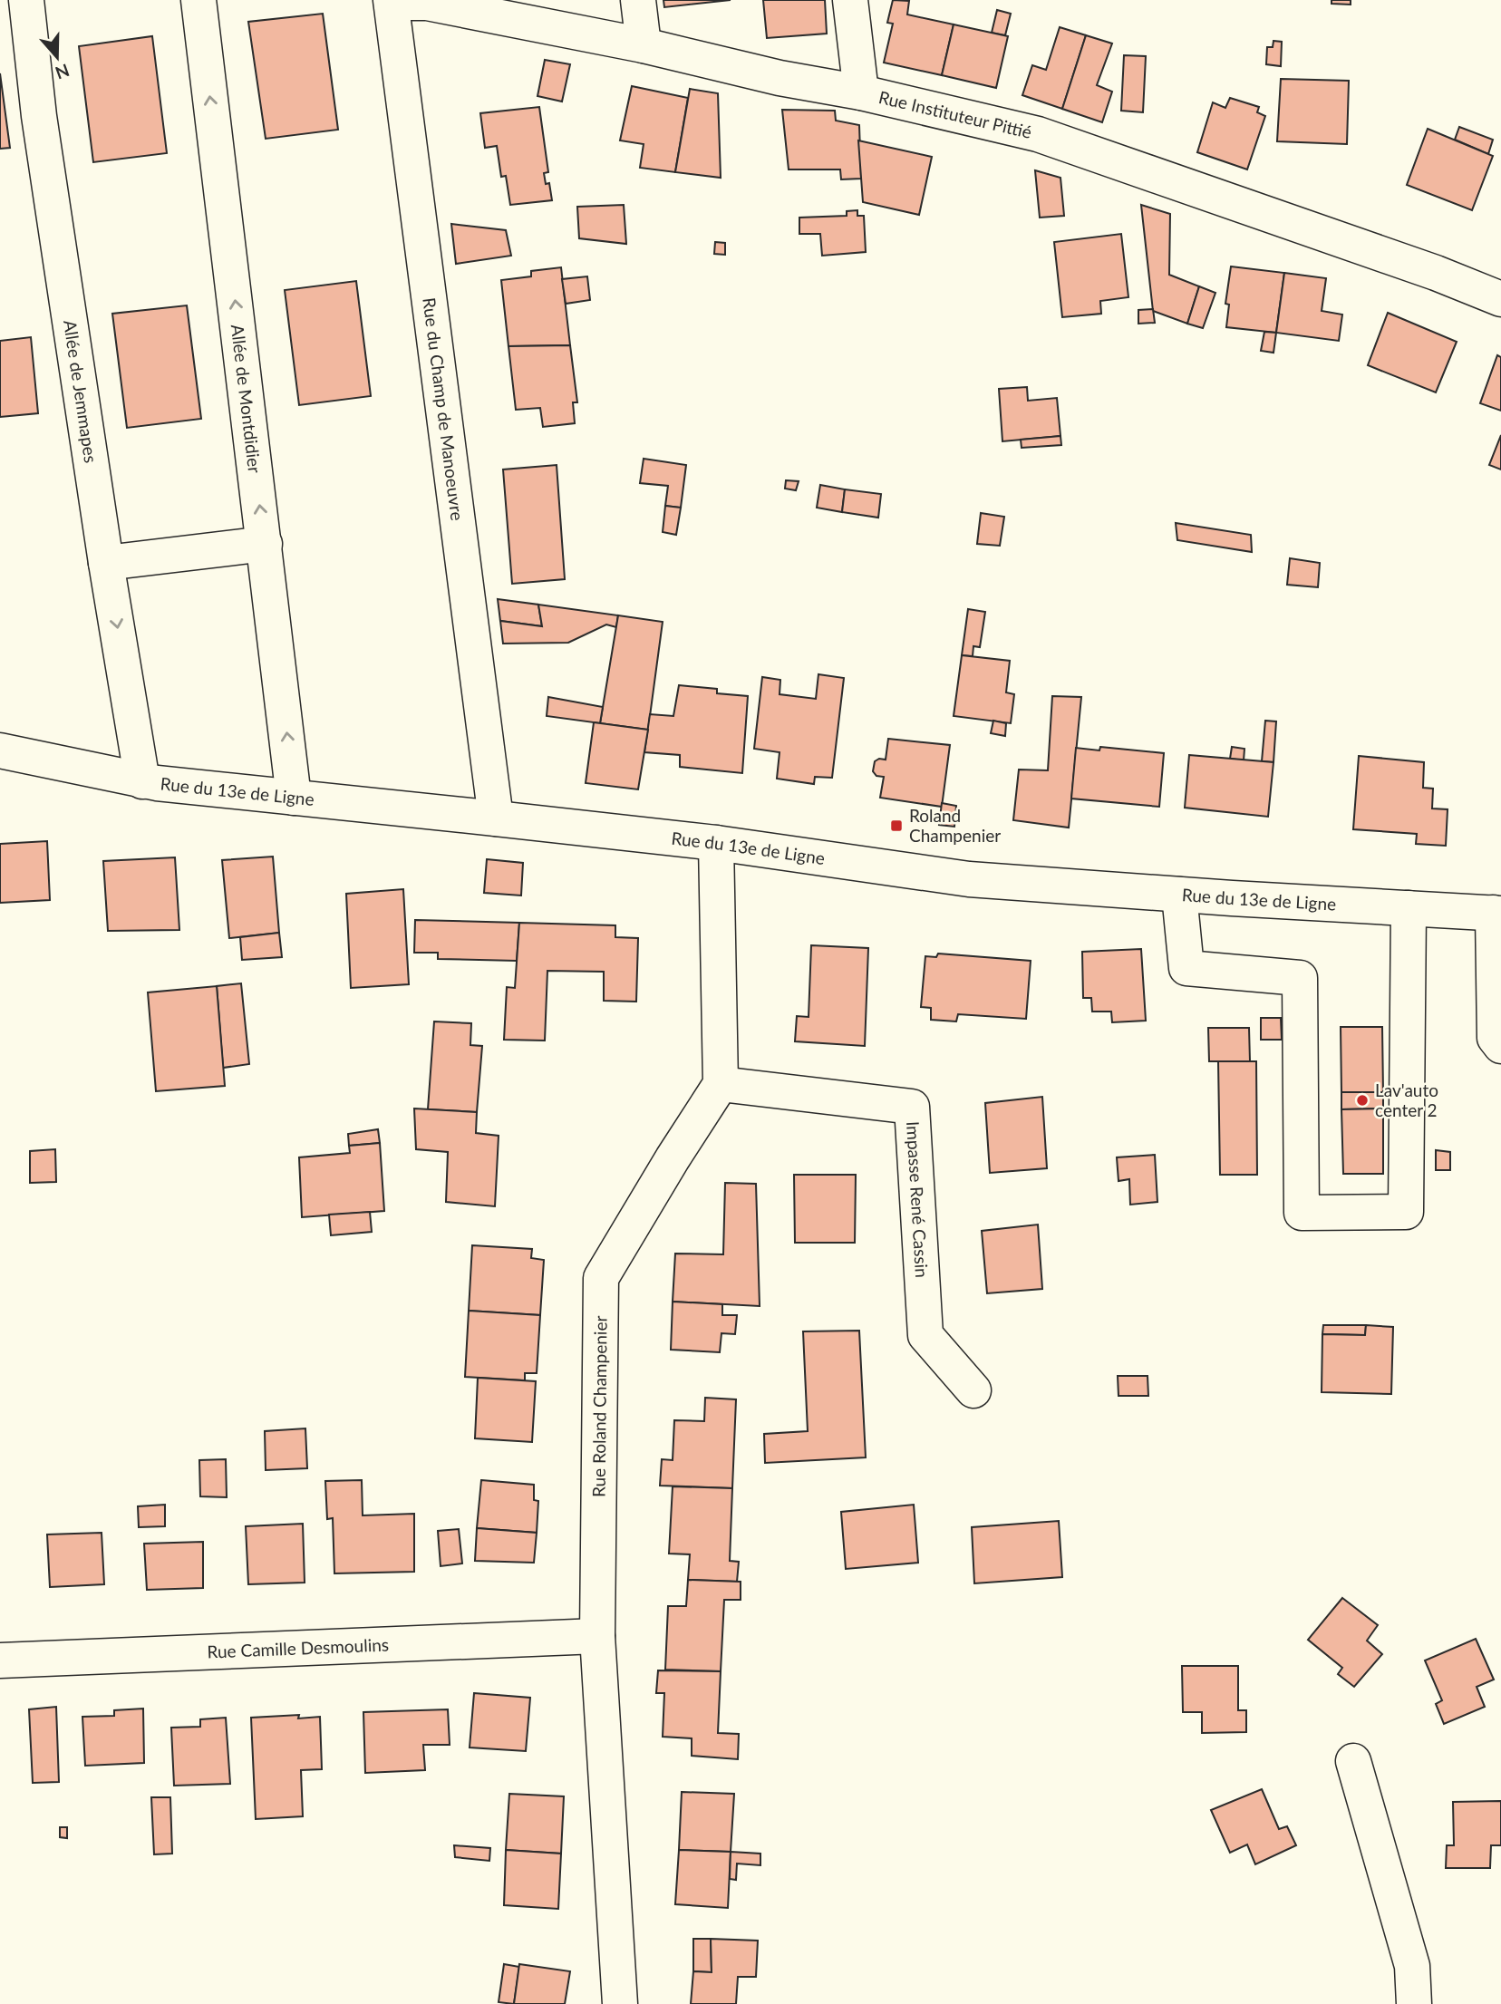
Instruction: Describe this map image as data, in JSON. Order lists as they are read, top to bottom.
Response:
{
  "streets": {
    "street": [
      "Rue Instituteur Pittié",
      "Allée de Jemmapes",
      "Allée de Montdidier",
      "Rue du Champ de Manoeuvre",
      "Rue du 13e de Ligne",
      "Impasse René Cassin",
      "Rue Roland Champenier",
      "Rue Camille Desmoulins"
    ]
  },
  "crossings": [
    ["Rue Instituteur Pittié", "Rue du Champ de Manoeuvre"],
    ["Allée de Jemmapes", "Rue du 13e de Ligne"],
    ["Allée de Montdidier", "Rue du 13e de Ligne"],
    ["Rue du Champ de Manoeuvre", "Rue du 13e de Ligne"],
    ["Impasse René Cassin", "Rue Roland Champenier"],
    ["Rue Roland Champenier", "Rue Camille Desmoulins"]
  ],
  "one_way": ["Allée de Montdidier"],
  "places": {
    "transit": ["Roland Champenier"],
    "other": ["Lav'auto center 2"]
  },
  "north": "bottom"
}
